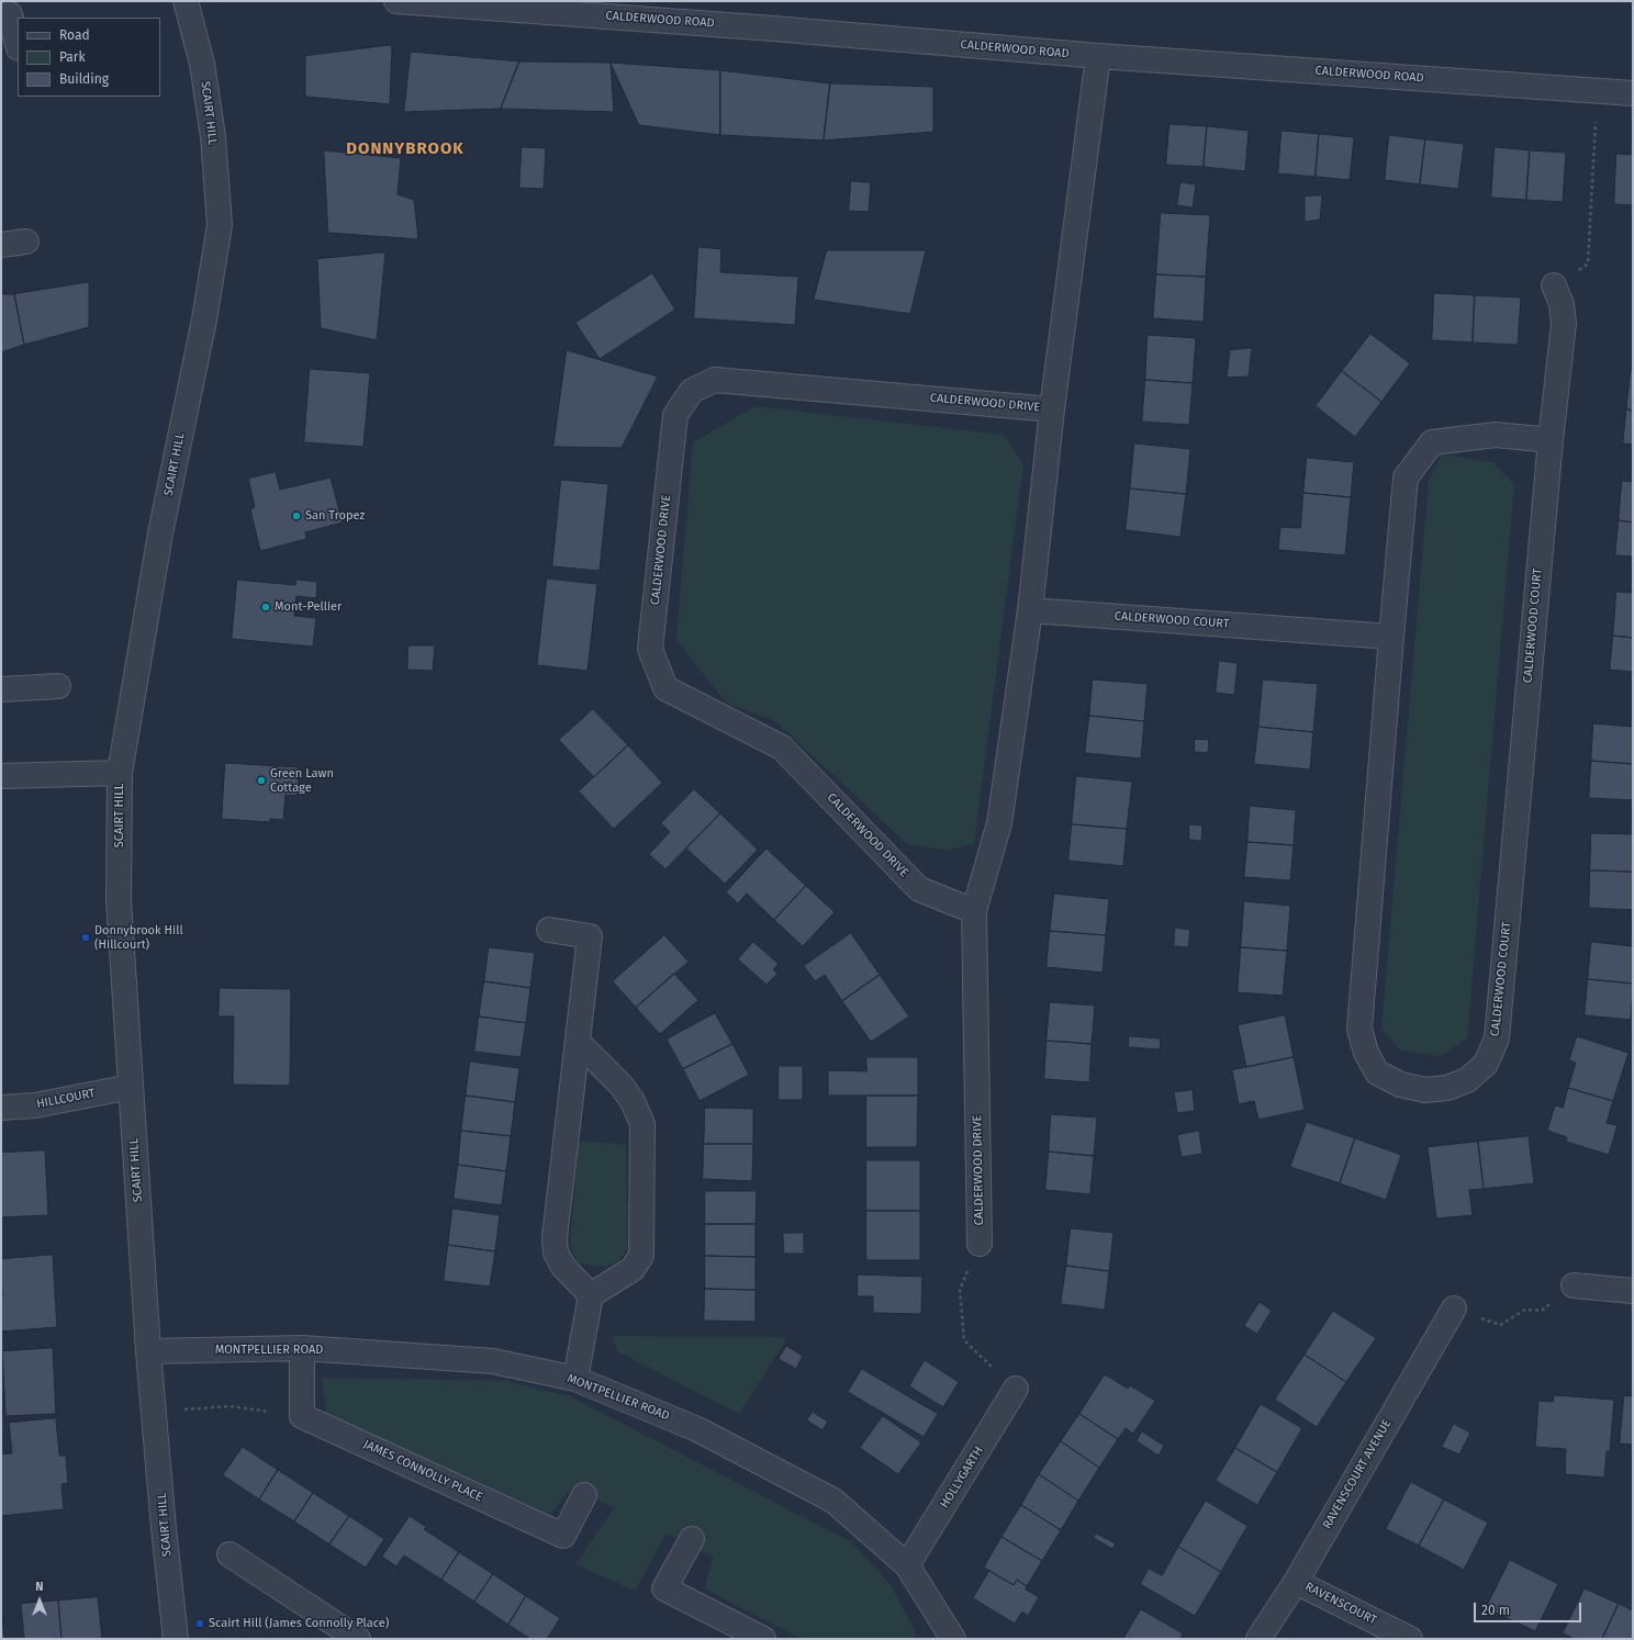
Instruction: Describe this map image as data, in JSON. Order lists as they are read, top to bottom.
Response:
{
  "streets": {
    "street": [
      "CALDERWOOD ROAD",
      "SCAIRT HILL",
      "CALDERWOOD DRIVE",
      "CALDERWOOD COURT",
      "HILLCOURT",
      "MONTPELLIER ROAD",
      "JAMES CONNOLLY PLACE",
      "RAVENSCOURT AVENUE",
      "HOLLYGARTH",
      "RAVENSCOURT"
    ]
  },
  "crossings": [
    ["CALDERWOOD ROAD", "CALDERWOOD DRIVE"],
    ["SCAIRT HILL", "HILLCOURT"],
    ["SCAIRT HILL", "MONTPELLIER ROAD"],
    ["CALDERWOOD DRIVE", "CALDERWOOD COURT"],
    ["MONTPELLIER ROAD", "HOLLYGARTH"],
    ["RAVENSCOURT AVENUE", "RAVENSCOURT"]
  ],
  "districts": ["DONNYBROOK"],
  "places": [
    "San Tropez",
    "Mont-Pellier",
    "Green Lawn Cottage",
    "Donnybrook Hill (Hillcourt)",
    "Scairt Hill (James Connolly Place)"
  ],
  "legend": ["Road", "Park", "Building"],
  "scale_bar": "20 m",
  "north": "top"
}
